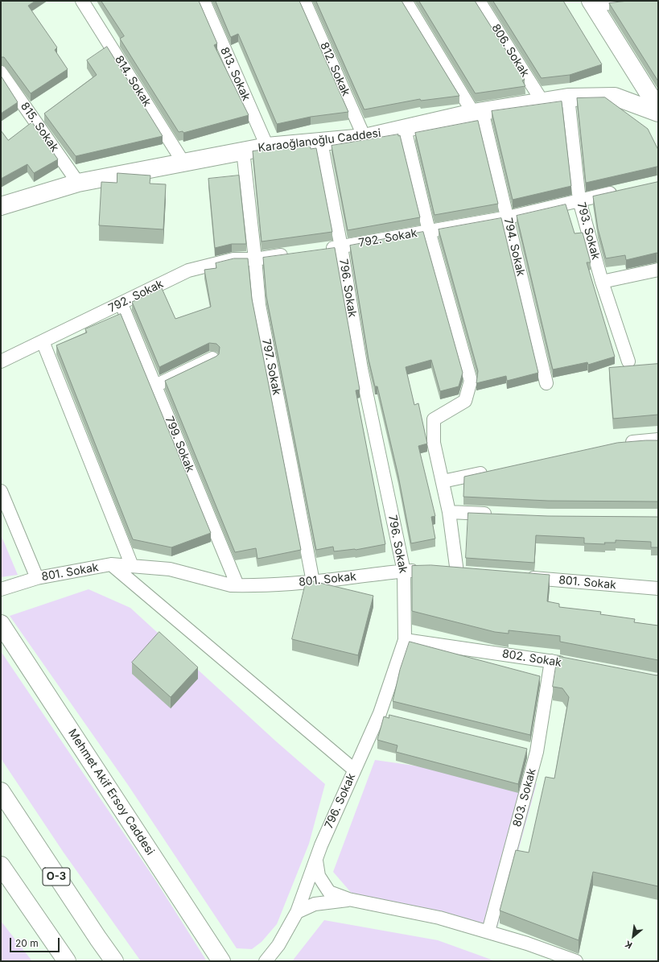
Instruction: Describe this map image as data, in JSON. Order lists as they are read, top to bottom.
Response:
{
  "streets": {
    "main road": ["Karaoğlanoğlu Caddesi", "Mehmet Akif Ersoy Caddesi", "O-3"],
    "street": [
      "806. Sokak",
      "812. Sokak",
      "813. Sokak",
      "814. Sokak",
      "815. Sokak",
      "793. Sokak",
      "792. Sokak",
      "794. Sokak",
      "796. Sokak",
      "797. Sokak",
      "799. Sokak",
      "801. Sokak",
      "802. Sokak",
      "803. Sokak"
    ]
  },
  "crossings": [
    ["806. Sokak", "Karaoğlanoğlu Caddesi"],
    ["812. Sokak", "Karaoğlanoğlu Caddesi"],
    ["813. Sokak", "Karaoğlanoğlu Caddesi"],
    ["814. Sokak", "Karaoğlanoğlu Caddesi"],
    ["815. Sokak", "Karaoğlanoğlu Caddesi"],
    ["Karaoğlanoğlu Caddesi", "793. Sokak"],
    ["Karaoğlanoğlu Caddesi", "794. Sokak"],
    ["Karaoğlanoğlu Caddesi", "796. Sokak"],
    ["Karaoğlanoğlu Caddesi", "797. Sokak"],
    ["793. Sokak", "792. Sokak"],
    ["792. Sokak", "794. Sokak"],
    ["792. Sokak", "796. Sokak"],
    ["792. Sokak", "797. Sokak"],
    ["792. Sokak", "799. Sokak"],
    ["796. Sokak", "801. Sokak"],
    ["796. Sokak", "802. Sokak"],
    ["797. Sokak", "801. Sokak"],
    ["799. Sokak", "801. Sokak"],
    ["802. Sokak", "803. Sokak"]
  ],
  "scale_bar": "20 m",
  "north": "bottom left"
}
